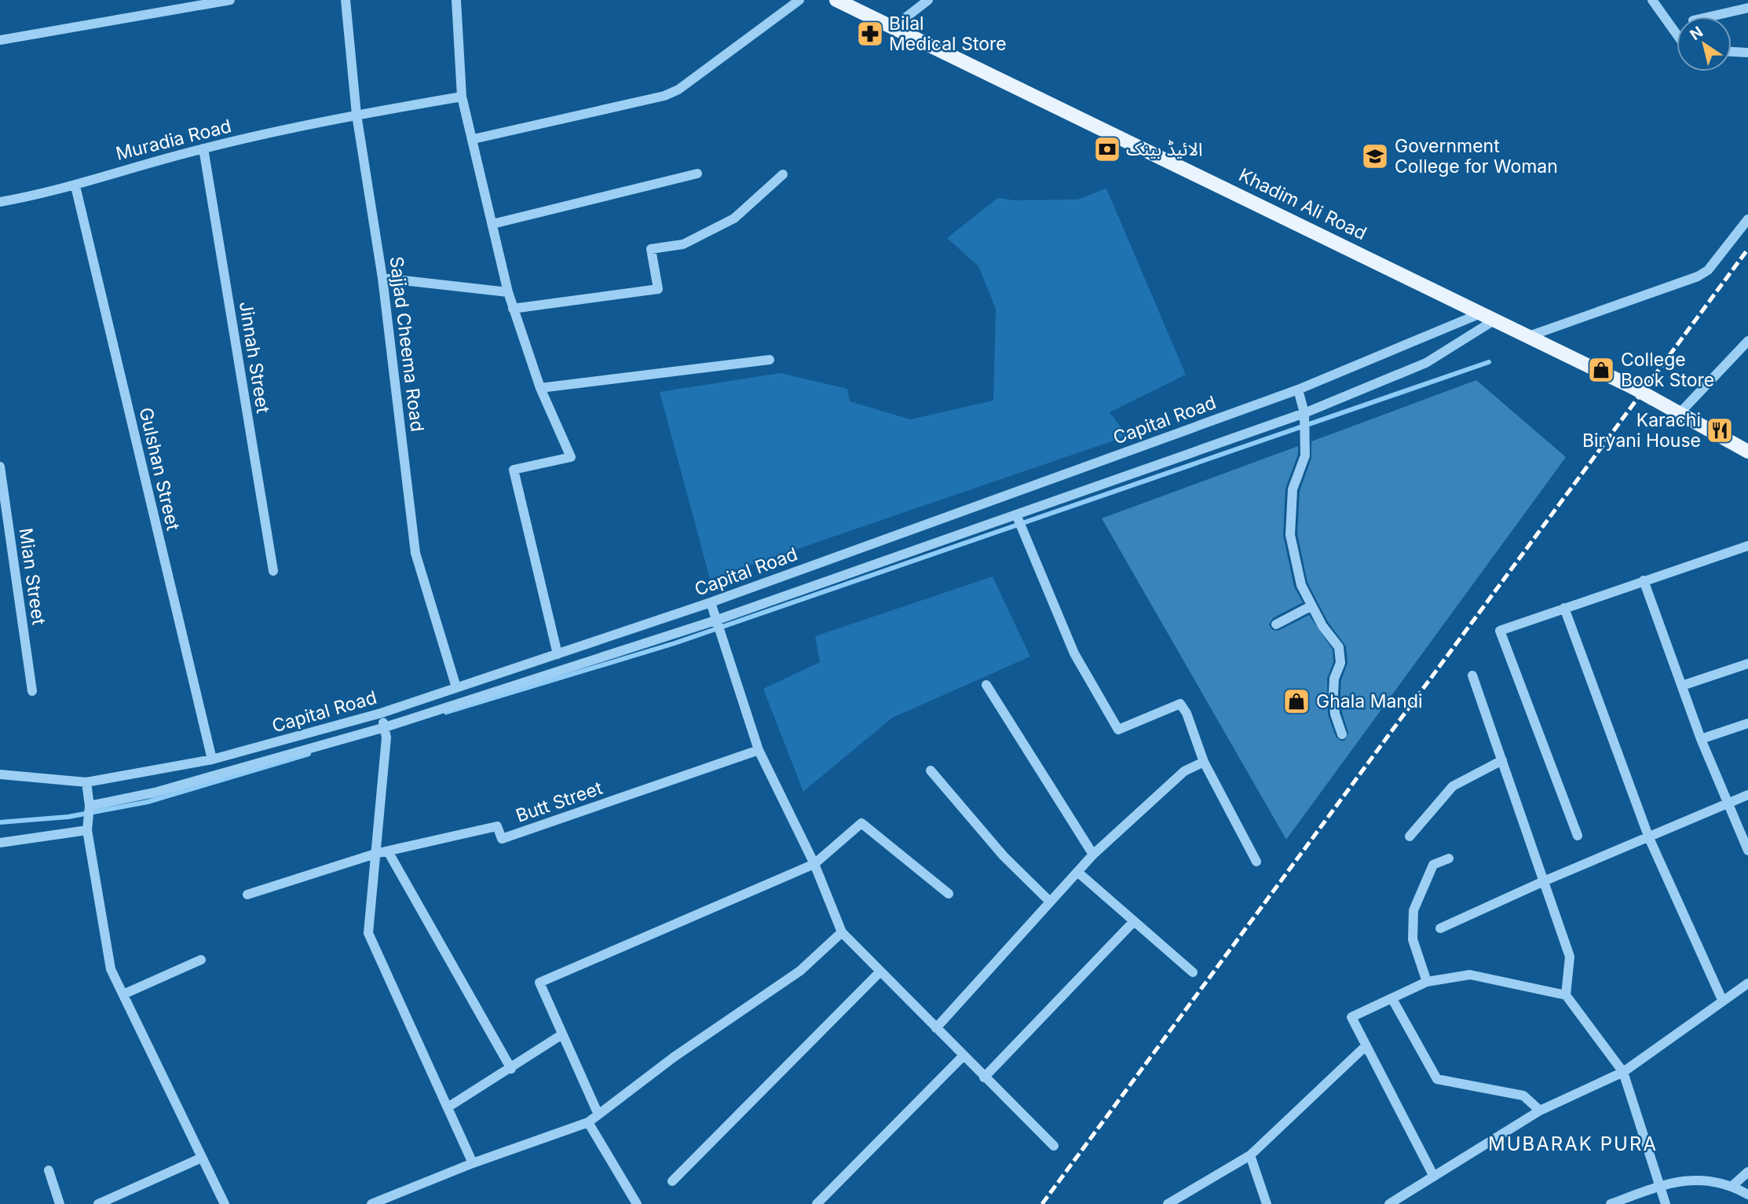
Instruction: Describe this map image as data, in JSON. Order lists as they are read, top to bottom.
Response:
{
  "streets": {
    "main road": ["Khadim Ali Road"],
    "street": [
      "Muradia Road",
      "Sajjad Cheema Road",
      "Jinnah Street",
      "Capital Road",
      "Gulshan Street",
      "Mian Street",
      "Butt Street"
    ]
  },
  "crossings": [
    ["Muradia Road", "Sajjad Cheema Road"],
    ["Muradia Road", "Jinnah Street"],
    ["Muradia Road", "Gulshan Street"],
    ["Khadim Ali Road", "Capital Road"],
    ["Sajjad Cheema Road", "Capital Road"],
    ["Capital Road", "Gulshan Street"]
  ],
  "districts": ["MUBARAK PURA"],
  "places": {
    "pharmacy": ["Bilal Medical Store"],
    "bank": ["الائیڈ بینک"],
    "school or university": ["Government College for Woman"],
    "shop": ["College Book Store", "Ghala Mandi"],
    "restaurant": ["Karachi Biryani House"]
  },
  "north": "top left"
}
